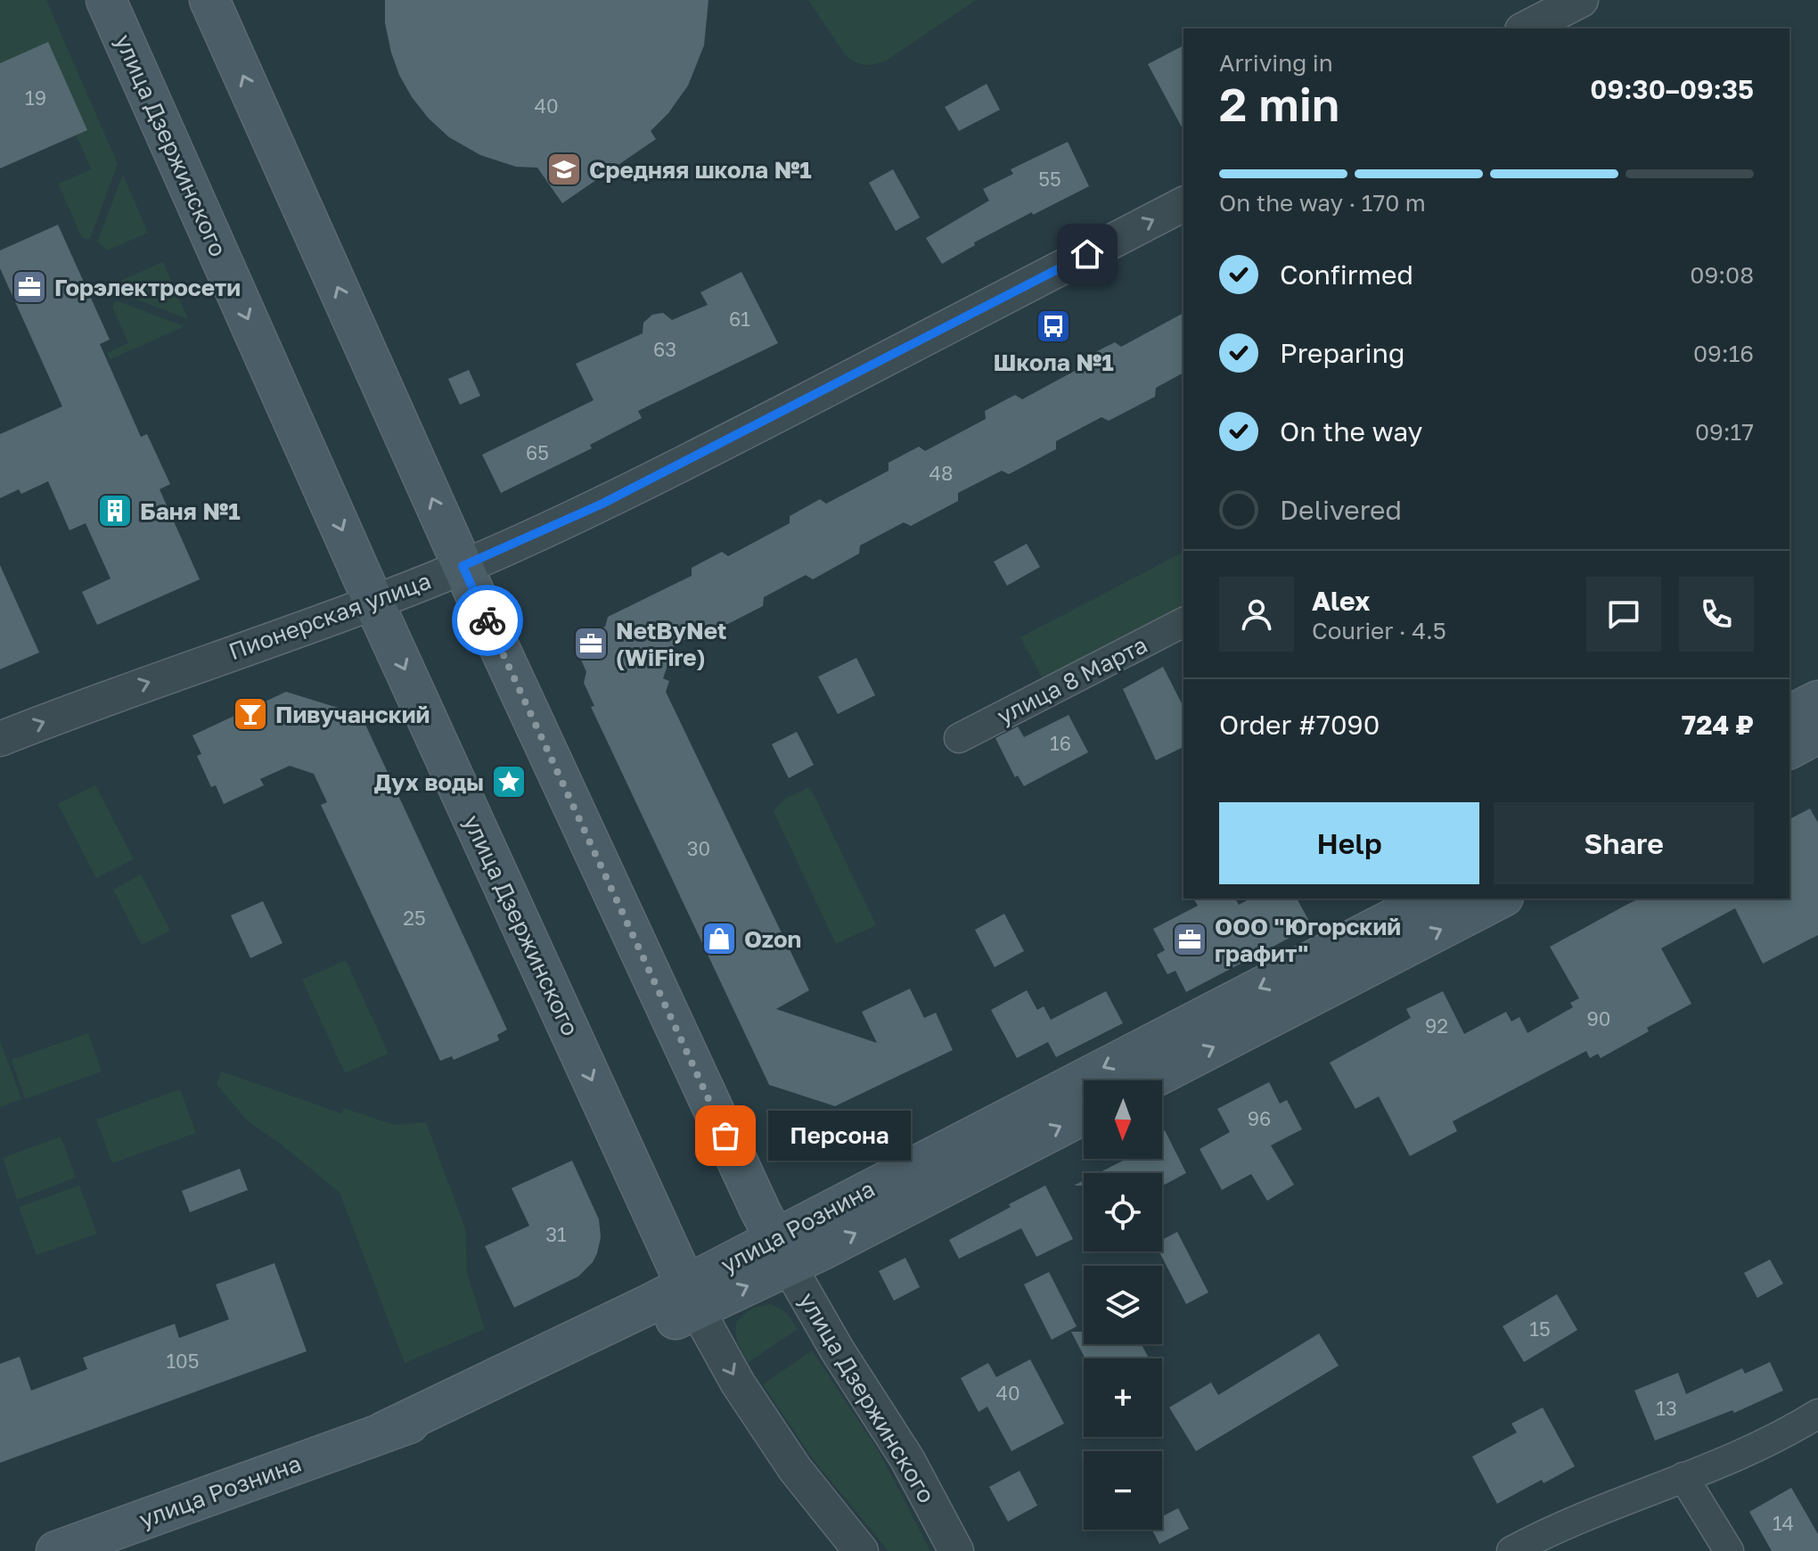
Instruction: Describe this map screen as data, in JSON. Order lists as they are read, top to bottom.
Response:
{
  "streets": {
    "main road": ["улица Дзержинского", "улица Рознина"],
    "street": ["Пионерская улица", "улица 8 Марта"]
  },
  "crossings": [
    ["улица Дзержинского", "Пионерская улица"],
    ["улица Дзержинского", "улица Рознина"]
  ],
  "one_way": ["Пионерская улица"],
  "places": {
    "school or university": ["Средняя школа №1"],
    "office": ["Горэлектросети", "NetByNet (WiFire)", "ООО \"Югорский графит\""],
    "bus stop": ["Школа №1"],
    "building": ["Баня №1"],
    "bar": ["Пивучанский"],
    "place": ["Дух воды"],
    "shop": ["Ozon"],
    "other": ["Персона"]
  },
  "house_numbers": [
    "19",
    "40",
    "55",
    "61",
    "63",
    "65",
    "48",
    "16",
    "30",
    "25",
    "90",
    "92",
    "96",
    "31",
    "15",
    "105",
    "40",
    "13",
    "14"
  ],
  "north": "bottom",
  "page": {
    "heading": ["2 min", "Arriving in", "09:30–09:35"],
    "panel": [
      "Alex",
      "Courier · 4.5",
      "Order #7090",
      "724 ₽"
    ],
    "bar": "On the way · 170 m",
    "list": [
      ["Confirmed", "09:08"],
      ["Preparing", "09:16"],
      ["On the way", "09:17"],
      "Delivered"
    ],
    "buttons": ["Help", "Share"],
    "map_buttons": ["+", "−"],
    "bubble": "Персона"
  }
}
